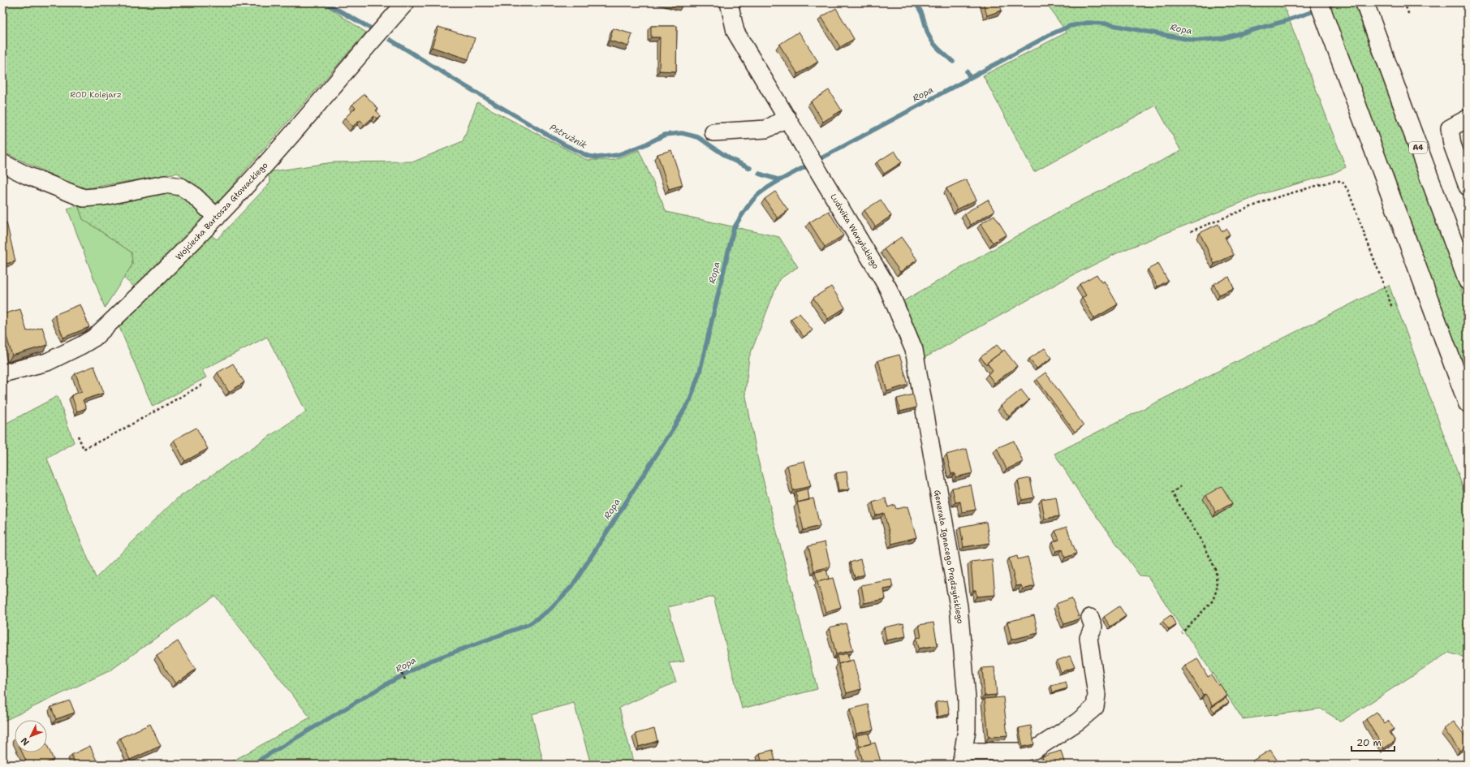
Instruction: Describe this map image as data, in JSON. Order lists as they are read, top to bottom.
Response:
{
  "streets": {
    "highway": ["A4"],
    "street": ["Wojciecha Bartosza Głowackiego", "Ludwika Waryńskiego", "Generała Ignacego Prądzyńskiego"]
  },
  "crossings": [
    ["Ludwika Waryńskiego", "Generała Ignacego Prądzyńskiego"]
  ],
  "water": ["Ropa", "Pstrużnik"],
  "parks": ["ROD Kolejarz"],
  "scale_bar": "20 m",
  "north": "bottom left"
}
